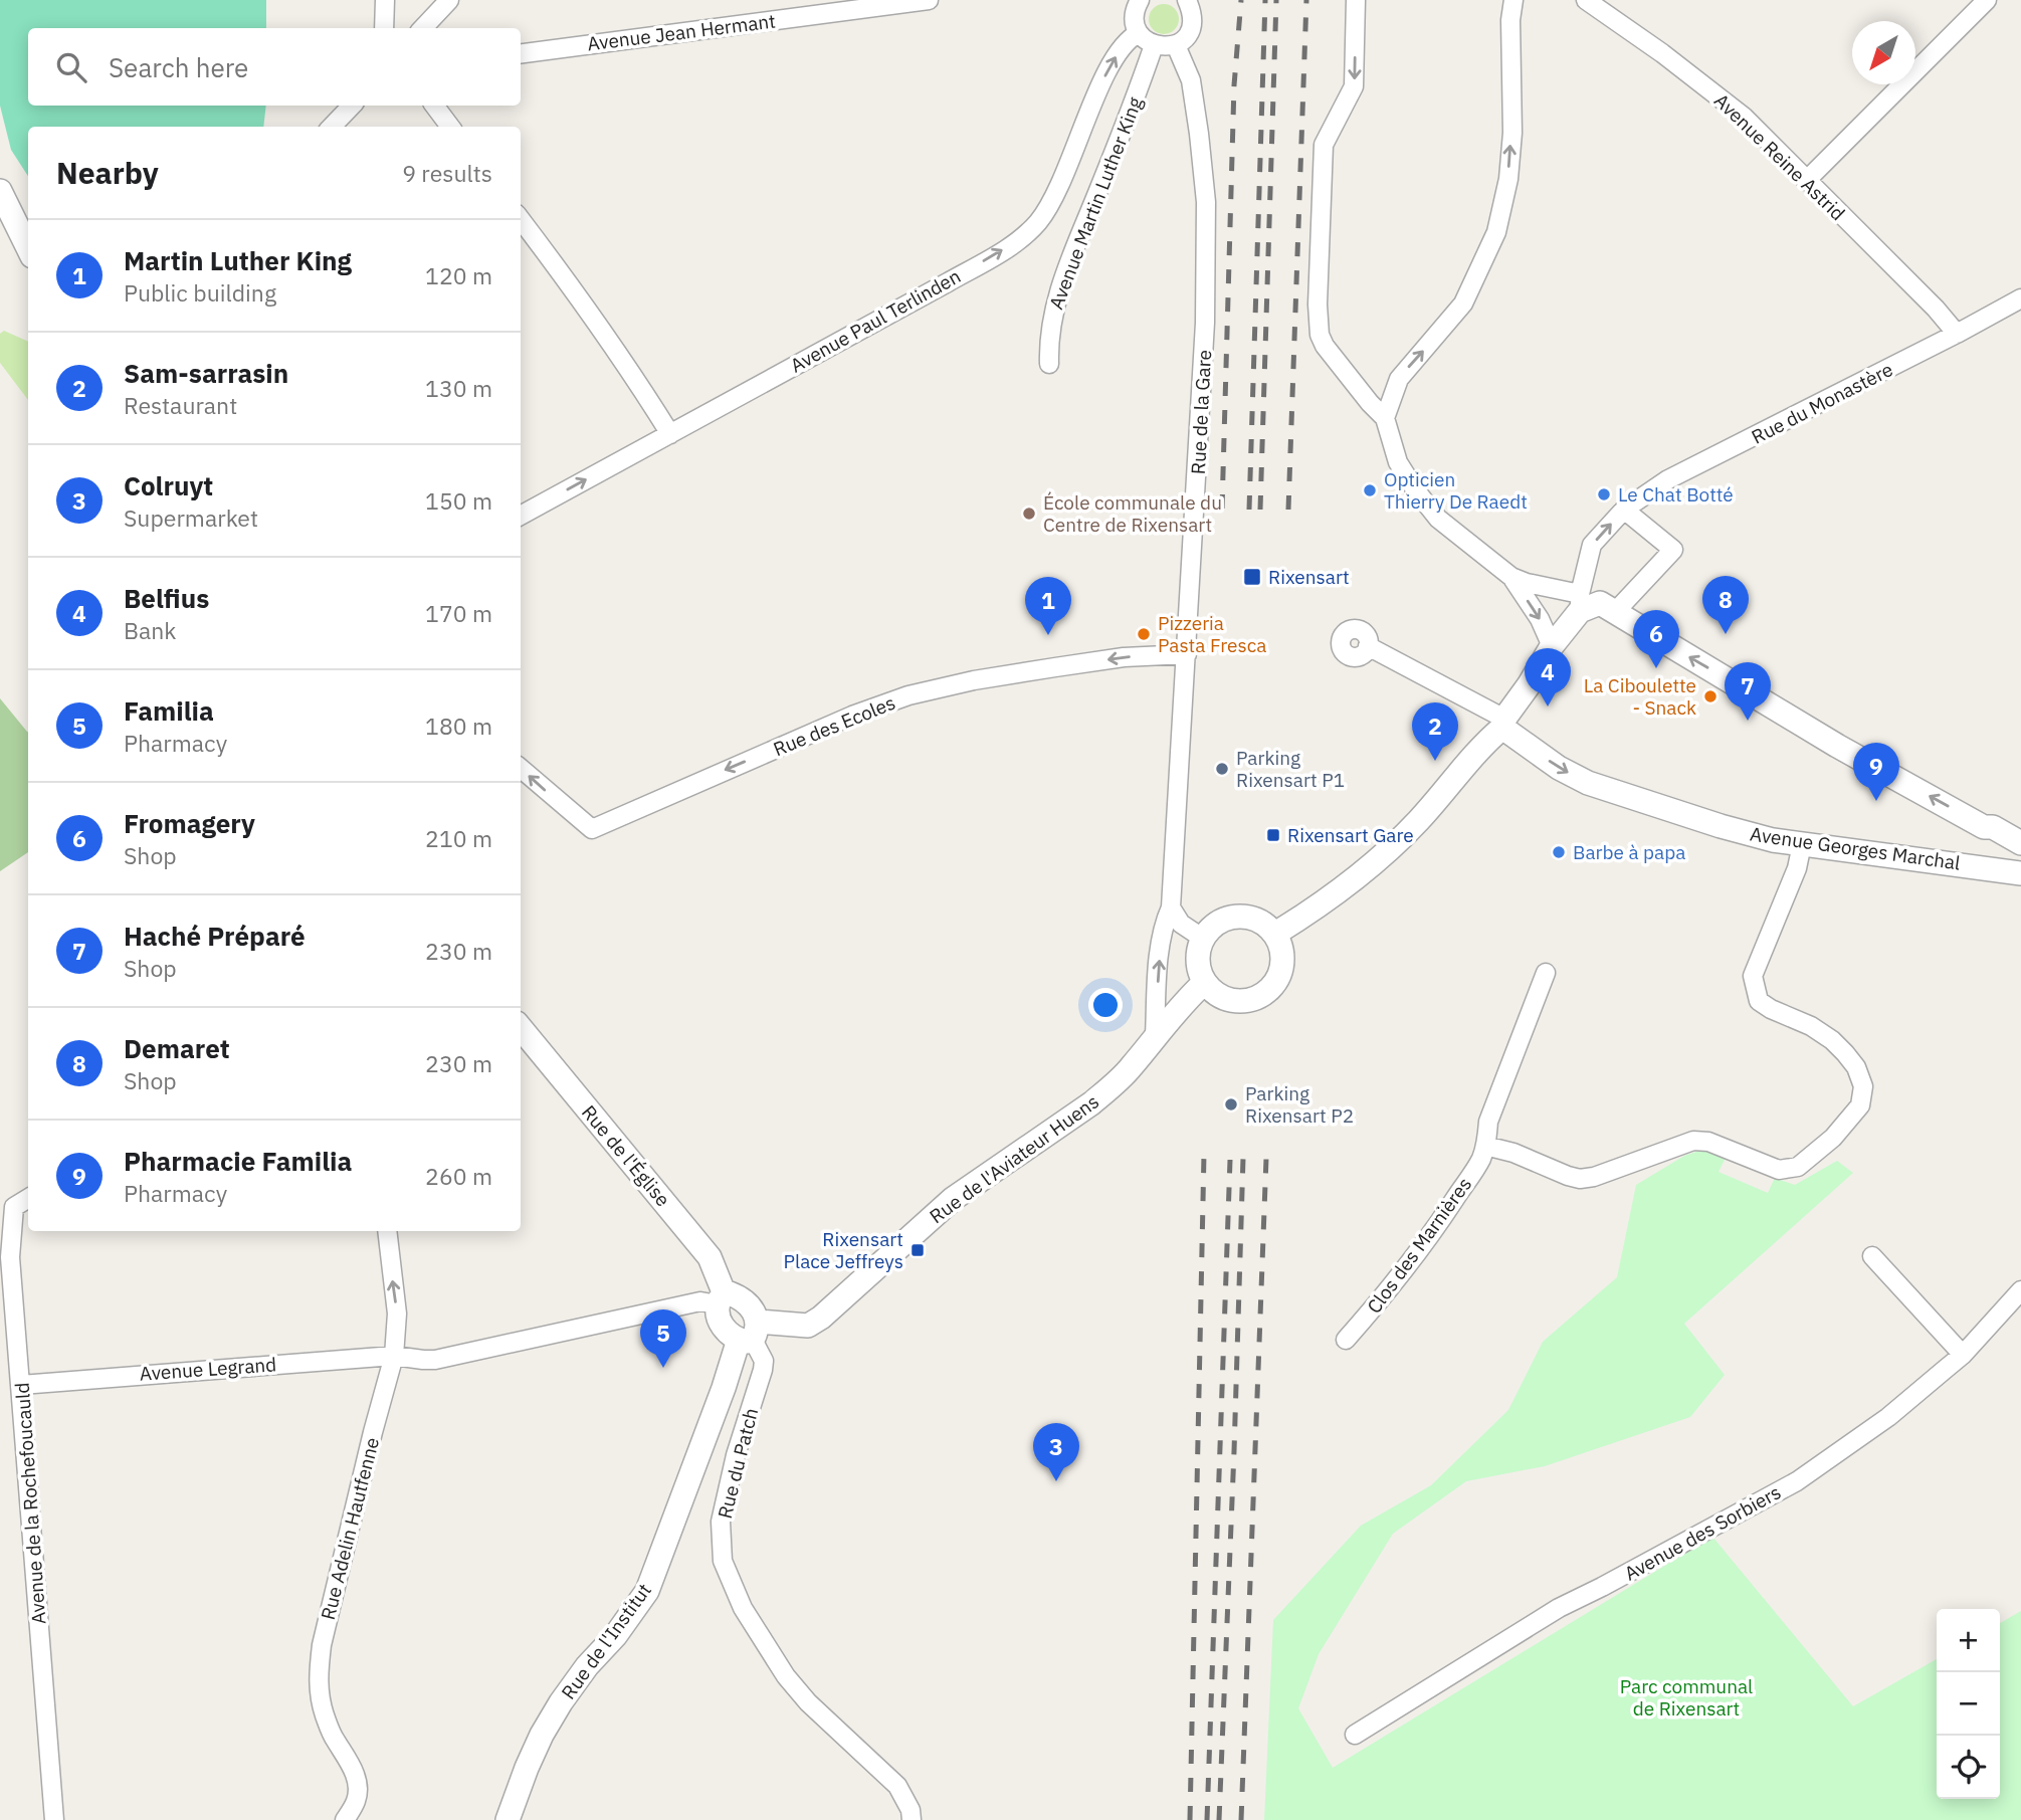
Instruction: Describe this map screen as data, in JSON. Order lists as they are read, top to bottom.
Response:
{
  "streets": {
    "street": [
      "Avenue Jean Hermant",
      "Avenue Reine Astrid",
      "Avenue Martin Luther King",
      "Avenue Paul Terlinden",
      "Rue du Monastère",
      "Rue de la Gare",
      "Rue des Ecoles",
      "Avenue Georges Marchal",
      "Rue de l'Église",
      "Rue de l'Aviateur Huens",
      "Clos des Marnières",
      "Avenue Legrand",
      "Rue du Patch",
      "Avenue de la Rochefoucauld",
      "Rue Adelin Hautfenne",
      "Avenue des Sorbiers",
      "Rue de l'Institut"
    ]
  },
  "crossings": [
    ["Avenue Reine Astrid", "Rue du Monastère"],
    ["Rue de la Gare", "Rue des Ecoles"],
    ["Rue de l'Église", "Rue de l'Aviateur Huens"],
    ["Rue de l'Église", "Avenue Legrand"],
    ["Rue de l'Église", "Rue du Patch"],
    ["Rue de l'Église", "Rue de l'Institut"],
    ["Rue de l'Aviateur Huens", "Avenue Legrand"],
    ["Rue de l'Aviateur Huens", "Rue du Patch"],
    ["Rue de l'Aviateur Huens", "Rue de l'Institut"],
    ["Avenue Legrand", "Rue du Patch"],
    ["Avenue Legrand", "Avenue de la Rochefoucauld"],
    ["Avenue Legrand", "Rue Adelin Hautfenne"],
    ["Avenue Legrand", "Rue de l'Institut"],
    ["Rue du Patch", "Rue de l'Institut"]
  ],
  "one_way": ["Avenue Paul Terlinden", "Rue des Ecoles"],
  "parks": ["Parc communal de Rixensart"],
  "places": {
    "other": [
      "Opticien Thierry De Raedt",
      "Le Chat Botté",
      "École communale du Centre de Rixensart",
      "Pizzeria Pasta Fresca",
      "La Ciboulette - Snack",
      "Parking Rixensart P1",
      "Barbe à papa",
      "Parking Rixensart P2"
    ],
    "transit": ["Rixensart", "Rixensart Gare", "Rixensart Place Jeffreys"]
  },
  "north": "bottom left",
  "page": {
    "search": "Search here",
    "heading": ["Nearby", "9 results"],
    "list": [
      {
        "mark": "1",
        "name": "Martin Luther King",
        "note": "Public building",
        "value": "120 m"
      },
      {
        "mark": "2",
        "name": "Sam-sarrasin",
        "note": "Restaurant",
        "value": "130 m"
      },
      {
        "mark": "3",
        "name": "Colruyt",
        "note": "Supermarket",
        "value": "150 m"
      },
      {
        "mark": "4",
        "name": "Belfius",
        "note": "Bank",
        "value": "170 m"
      },
      {
        "mark": "5",
        "name": "Familia",
        "note": "Pharmacy",
        "value": "180 m"
      },
      {
        "mark": "6",
        "name": "Fromagery",
        "note": "Shop",
        "value": "210 m"
      },
      {
        "mark": "7",
        "name": "Haché Préparé",
        "note": "Shop",
        "value": "230 m"
      },
      {
        "mark": "8",
        "name": "Demaret",
        "note": "Shop",
        "value": "230 m"
      },
      {
        "mark": "9",
        "name": "Pharmacie Familia",
        "note": "Pharmacy",
        "value": "260 m"
      }
    ],
    "pins": [
      "8",
      "1",
      "6",
      "4",
      "7",
      "2",
      "9",
      "5",
      "3"
    ],
    "map_buttons": ["+", "−"]
  }
}
